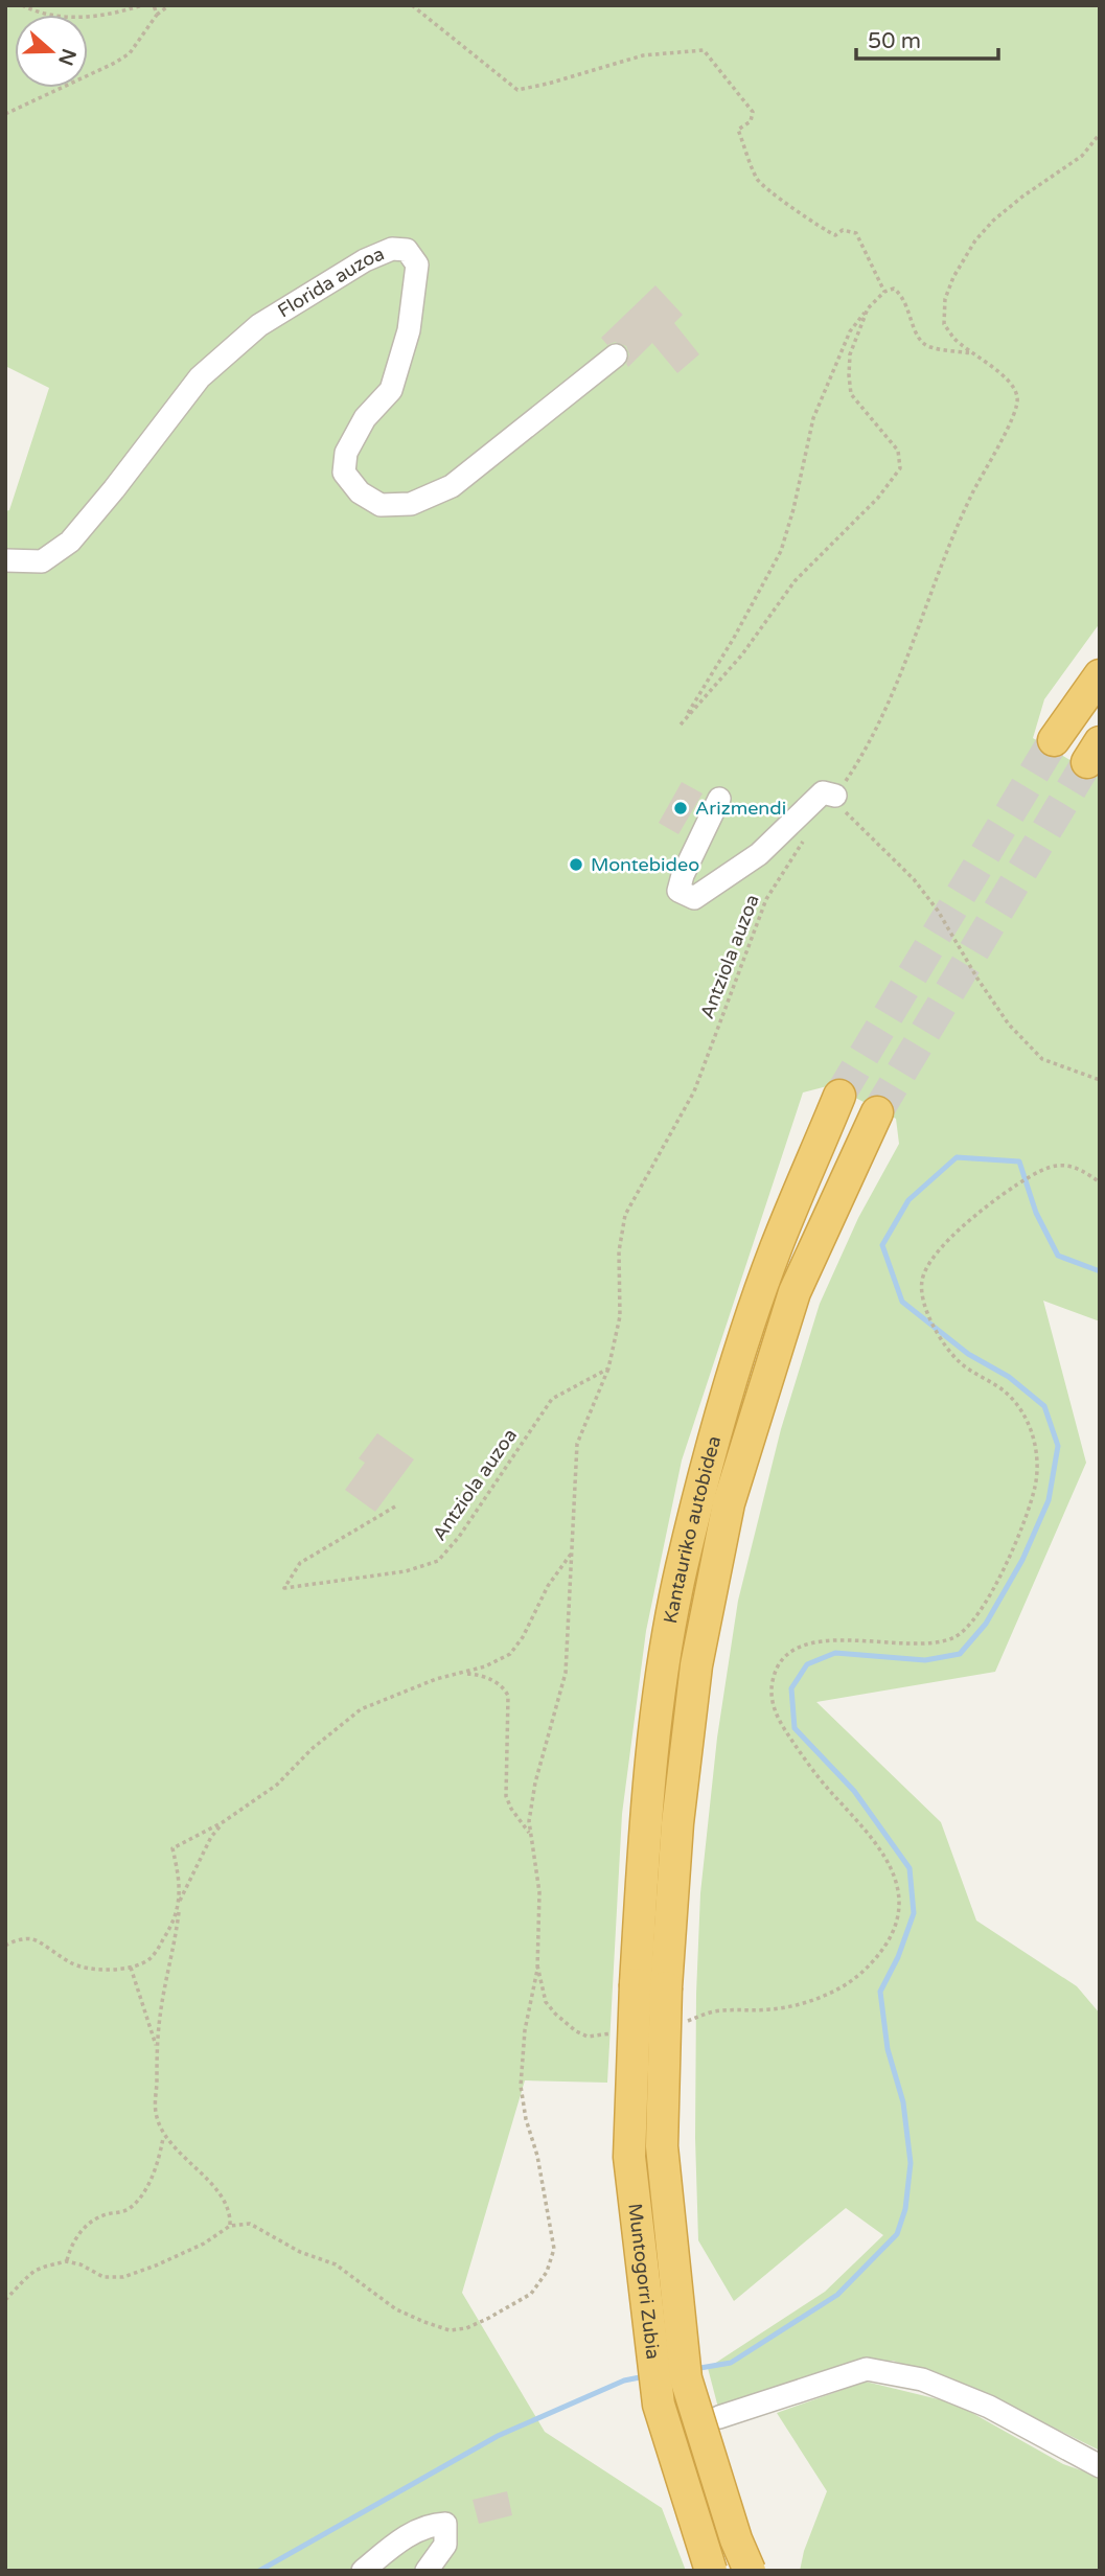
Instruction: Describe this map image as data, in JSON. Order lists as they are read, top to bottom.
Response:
{
  "streets": {
    "highway": ["Kantauriko autobidea", "Muntogorri Zubia"],
    "street": ["Florida auzoa"],
    "path": ["Antziola auzoa"]
  },
  "crossings": [
    ["Kantauriko autobidea", "Muntogorri Zubia"]
  ],
  "places": ["Arizmendi", "Montebideo"],
  "scale_bar": "50 m",
  "north": "right"
}
